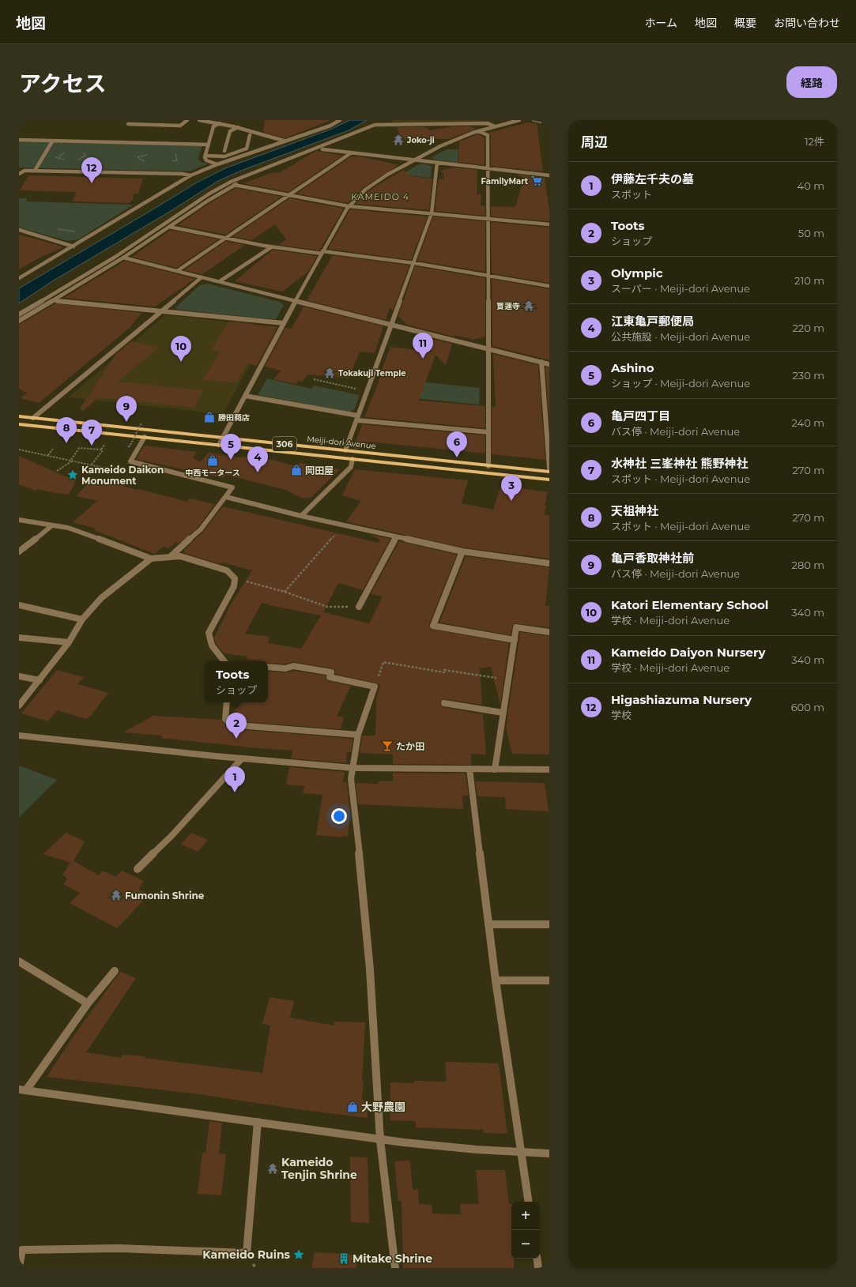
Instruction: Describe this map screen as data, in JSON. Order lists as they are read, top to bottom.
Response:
{
  "streets": {
    "main road": ["Meiji-dori Avenue", "306"]
  },
  "districts": ["KAMEIDO 4"],
  "places": {
    "temple": [
      "Joko-ji",
      "寶蓮寺",
      "Tokakuji Temple",
      "Fumonin Shrine",
      "Kameido Tenjin Shrine"
    ],
    "supermarket": ["FamilyMart"],
    "shop": [
      "勝田商店",
      "中西モータース",
      "岡田屋",
      "大野農園"
    ],
    "place": ["Kameido Daikon Monument", "Kameido Ruins"],
    "bar": ["たか田"],
    "building": ["Mitake Shrine"]
  },
  "page": {
    "header": "地図",
    "nav": [
      "ホーム",
      "地図",
      "概要",
      "お問い合わせ"
    ],
    "title": "アクセス",
    "buttons": "経路",
    "heading": ["周辺", "12件"],
    "pins": [
      "12",
      "11",
      "10",
      "9",
      "8",
      "7",
      "6",
      "5",
      "4",
      "3",
      "2",
      "1"
    ],
    "list": [
      {
        "mark": "1",
        "name": "伊藤左千夫の墓",
        "note": "スポット",
        "value": "40 m"
      },
      {
        "mark": "2",
        "name": "Toots",
        "note": "ショップ",
        "value": "50 m"
      },
      {
        "mark": "3",
        "name": "Olympic",
        "note": "スーパー · Meiji-dori Avenue",
        "value": "210 m"
      },
      {
        "mark": "4",
        "name": "江東亀戸郵便局",
        "note": "公共施設 · Meiji-dori Avenue",
        "value": "220 m"
      },
      {
        "mark": "5",
        "name": "Ashino",
        "note": "ショップ · Meiji-dori Avenue",
        "value": "230 m"
      },
      {
        "mark": "6",
        "name": "亀戸四丁目",
        "note": "バス停 · Meiji-dori Avenue",
        "value": "240 m"
      },
      {
        "mark": "7",
        "name": "水神社 三峯神社 熊野神社",
        "note": "スポット · Meiji-dori Avenue",
        "value": "270 m"
      },
      {
        "mark": "8",
        "name": "天祖神社",
        "note": "スポット · Meiji-dori Avenue",
        "value": "270 m"
      },
      {
        "mark": "9",
        "name": "亀戸香取神社前",
        "note": "バス停 · Meiji-dori Avenue",
        "value": "280 m"
      },
      {
        "mark": "10",
        "name": "Katori Elementary School",
        "note": "学校 · Meiji-dori Avenue",
        "value": "340 m"
      },
      {
        "mark": "11",
        "name": "Kameido Daiyon Nursery",
        "note": "学校 · Meiji-dori Avenue",
        "value": "340 m"
      },
      {
        "mark": "12",
        "name": "Higashiazuma Nursery",
        "note": "学校",
        "value": "600 m"
      }
    ],
    "popup": ["Toots", "ショップ"],
    "map_buttons": ["+", "−"]
  }
}
